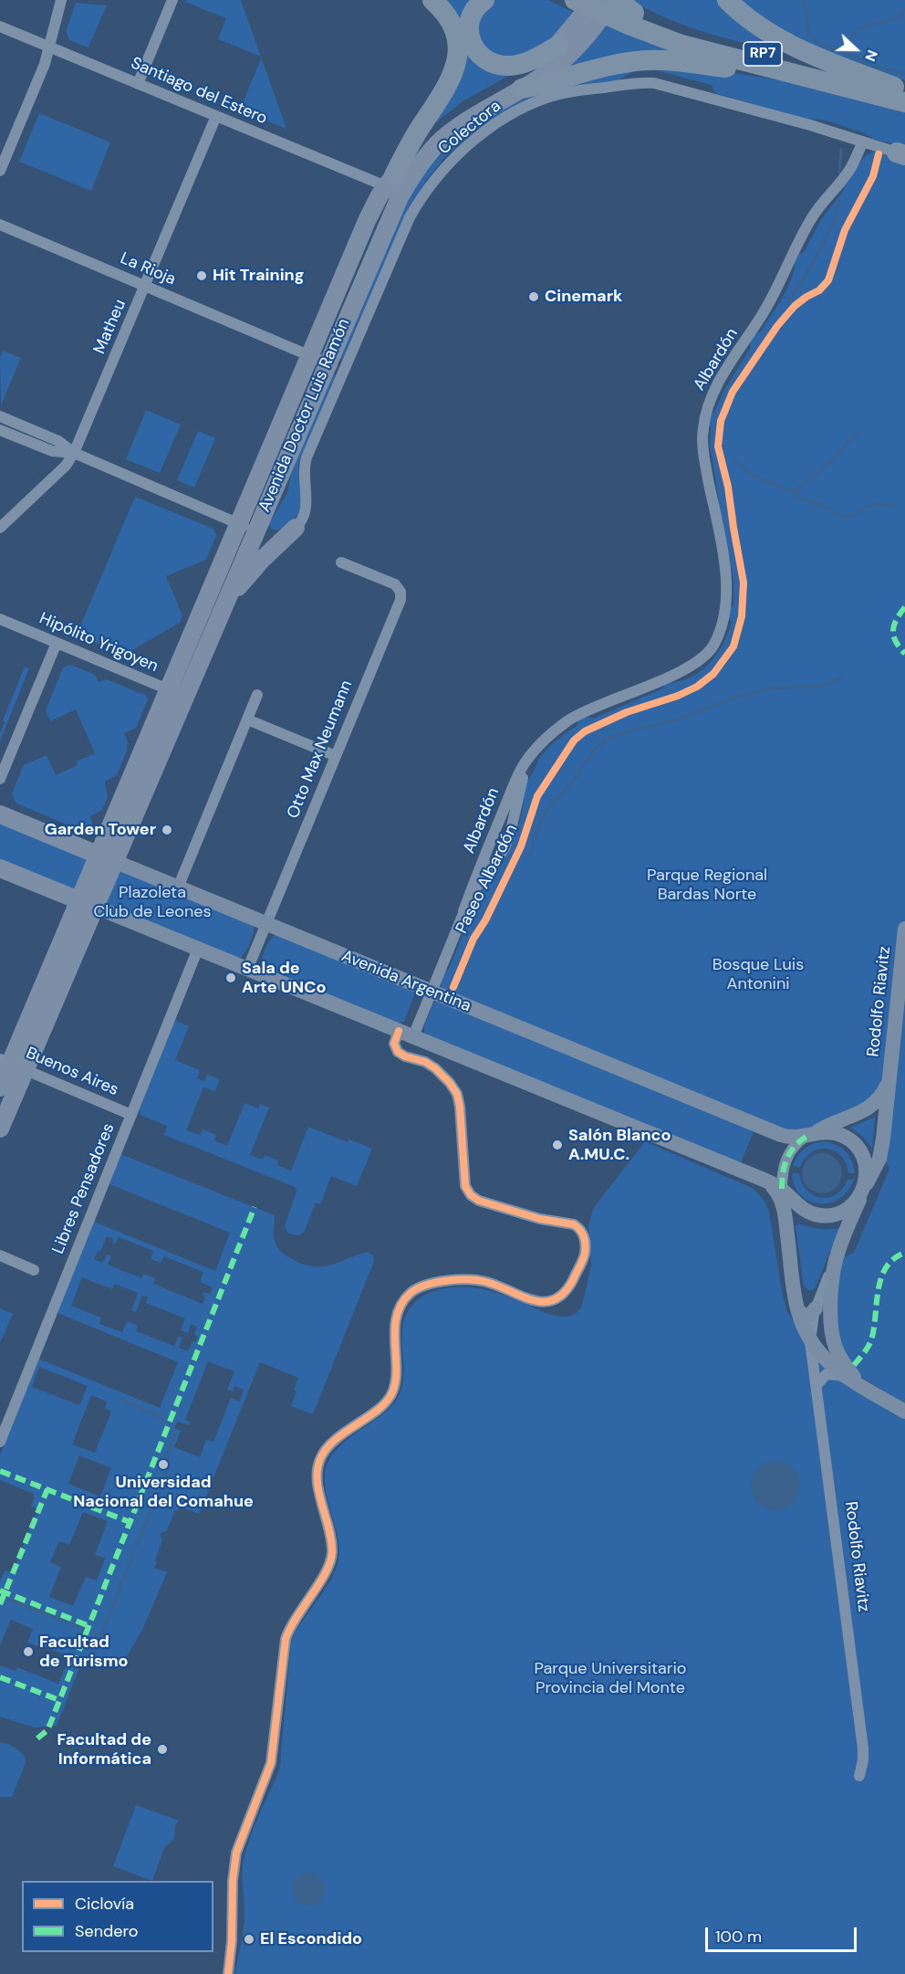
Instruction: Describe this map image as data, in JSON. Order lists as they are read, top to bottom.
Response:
{
  "streets": {
    "highway": ["RP7"],
    "main road": ["Avenida Doctor Luis Ramón", "Avenida Argentina", "Rodolfo Riavitz"],
    "street": [
      "Santiago del Estero",
      "Colectora",
      "La Rioja",
      "Matheu",
      "Albardón",
      "Hipólito Yrigoyen",
      "Otto Max Neumann",
      "Buenos Aires",
      "Libres Pensadores"
    ],
    "cycle path": ["Paseo Albardón"]
  },
  "crossings": [
    ["RP7", "Avenida Doctor Luis Ramón"],
    ["Santiago del Estero", "Matheu"],
    ["Santiago del Estero", "Avenida Doctor Luis Ramón"],
    ["Colectora", "La Rioja"],
    ["Colectora", "Albardón"],
    ["Colectora", "Avenida Doctor Luis Ramón"],
    ["La Rioja", "Matheu"],
    ["La Rioja", "Avenida Doctor Luis Ramón"],
    ["Albardón", "Avenida Argentina"],
    ["Avenida Doctor Luis Ramón", "Hipólito Yrigoyen"],
    ["Avenida Doctor Luis Ramón", "Avenida Argentina"],
    ["Avenida Doctor Luis Ramón", "Buenos Aires"],
    ["Otto Max Neumann", "Avenida Argentina"],
    ["Avenida Argentina", "Rodolfo Riavitz"],
    ["Buenos Aires", "Libres Pensadores"]
  ],
  "parks": [
    "Parque Regional Bardas Norte",
    "Plazoleta Club de Leones",
    "Bosque Luis Antonini",
    "Parque Universitario Provincia del Monte"
  ],
  "places": [
    "Hit Training",
    "Cinemark",
    "Garden Tower",
    "Sala de Arte UNCo",
    "Salón Blanco A.MU.C.",
    "Universidad Nacional del Comahue",
    "Facultad de Turismo",
    "Facultad de Informática",
    "El Escondido"
  ],
  "legend": ["Ciclovía", "Sendero"],
  "scale_bar": "100 m",
  "north": "right"
}
